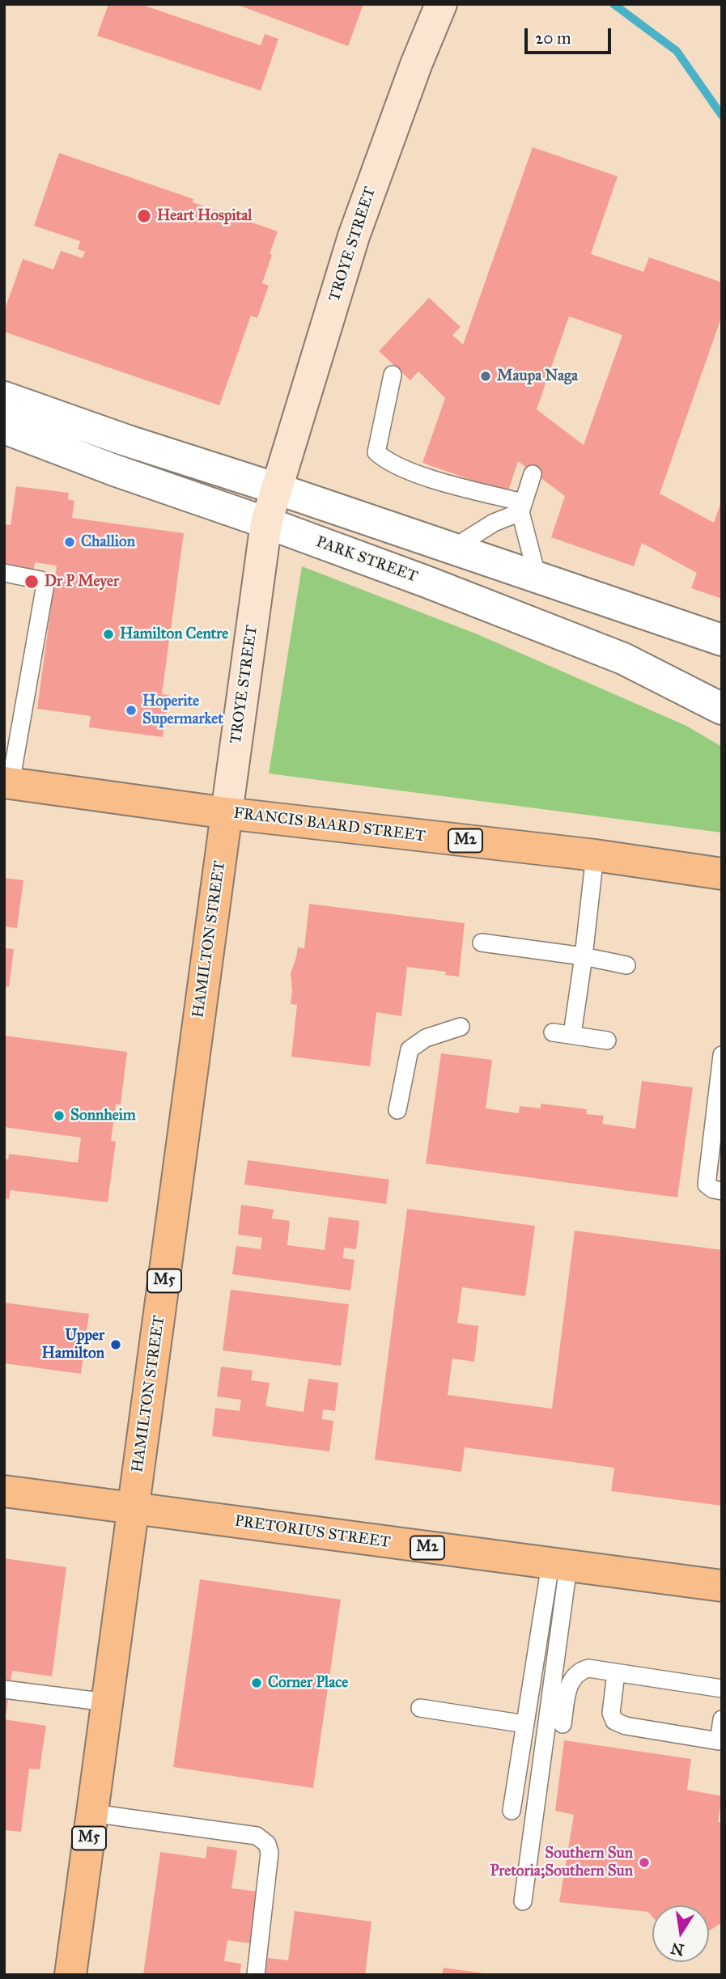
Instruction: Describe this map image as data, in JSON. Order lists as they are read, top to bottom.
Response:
{
  "streets": {
    "main road": [
      "TROYE STREET",
      "FRANCIS BAARD STREET",
      "M2",
      "HAMILTON STREET",
      "M5",
      "PRETORIUS STREET"
    ],
    "street": ["PARK STREET"]
  },
  "crossings": [
    ["TROYE STREET", "PARK STREET"],
    ["TROYE STREET", "FRANCIS BAARD STREET"],
    ["TROYE STREET", "HAMILTON STREET"],
    ["TROYE STREET", "M5"],
    ["PARK STREET", "M5"],
    ["FRANCIS BAARD STREET", "HAMILTON STREET"],
    ["HAMILTON STREET", "PRETORIUS STREET"]
  ],
  "places": [
    "Heart Hospital",
    "Maupa Naga",
    "Challion",
    "Dr P Meyer",
    "Hamilton Centre",
    "Hoperite Supermarket",
    "Sonnheim",
    "Upper Hamilton",
    "Corner Place",
    "Southern Sun Pretoria;Southern Sun"
  ],
  "scale_bar": "20 m",
  "north": "bottom"
}
